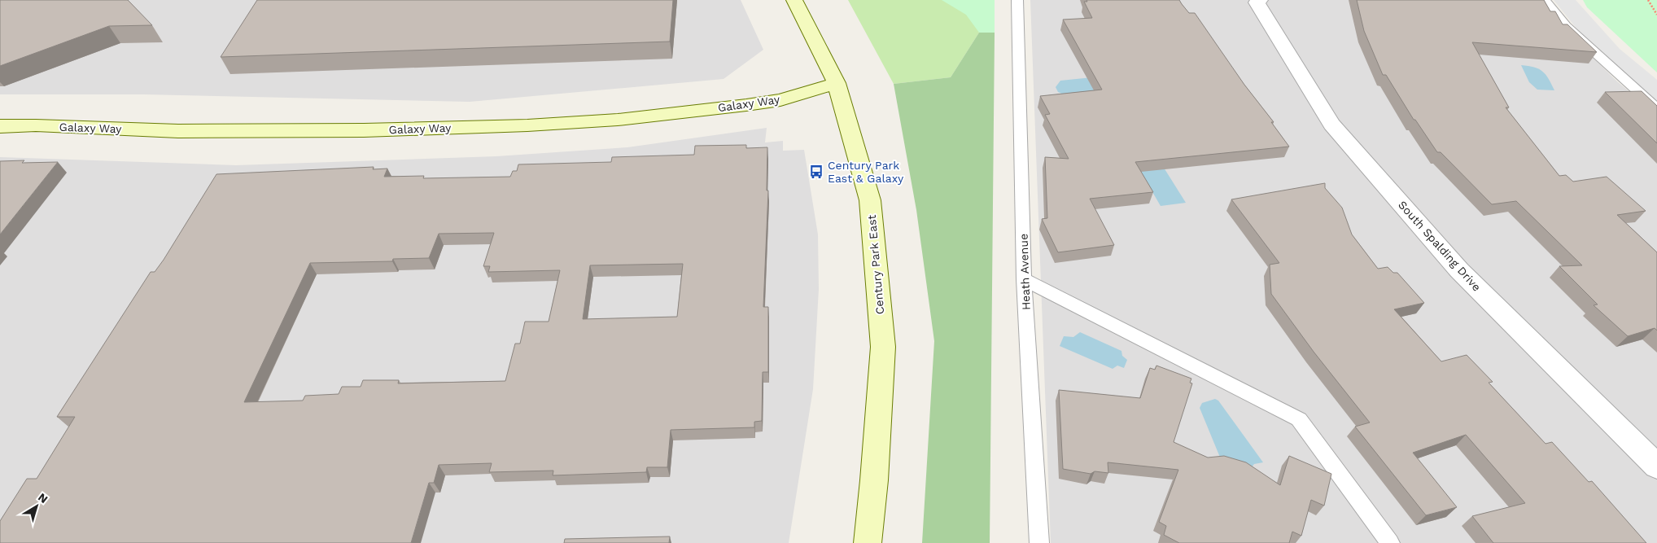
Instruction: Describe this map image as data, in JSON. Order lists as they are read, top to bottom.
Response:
{
  "streets": {
    "street": ["Galaxy Way", "South Spalding Drive", "Century Park East"],
    "lane": ["Heath Avenue"]
  },
  "crossings": [
    ["Galaxy Way", "Century Park East"]
  ],
  "places": {
    "bus stop": ["Century Park East & Galaxy"]
  },
  "north": "top right"
}
